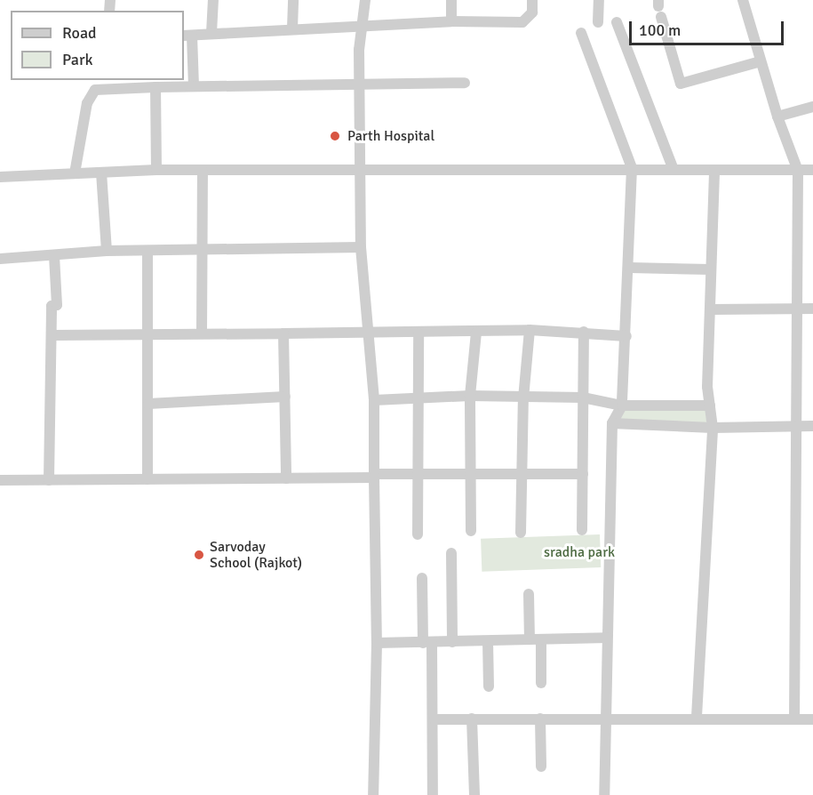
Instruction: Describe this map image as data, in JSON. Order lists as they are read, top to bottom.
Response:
{
  "parks": ["sradha park"],
  "places": ["Parth Hospital", "Sarvoday School (Rajkot)"],
  "legend": ["Road", "Park"],
  "scale_bar": "100 m"
}
